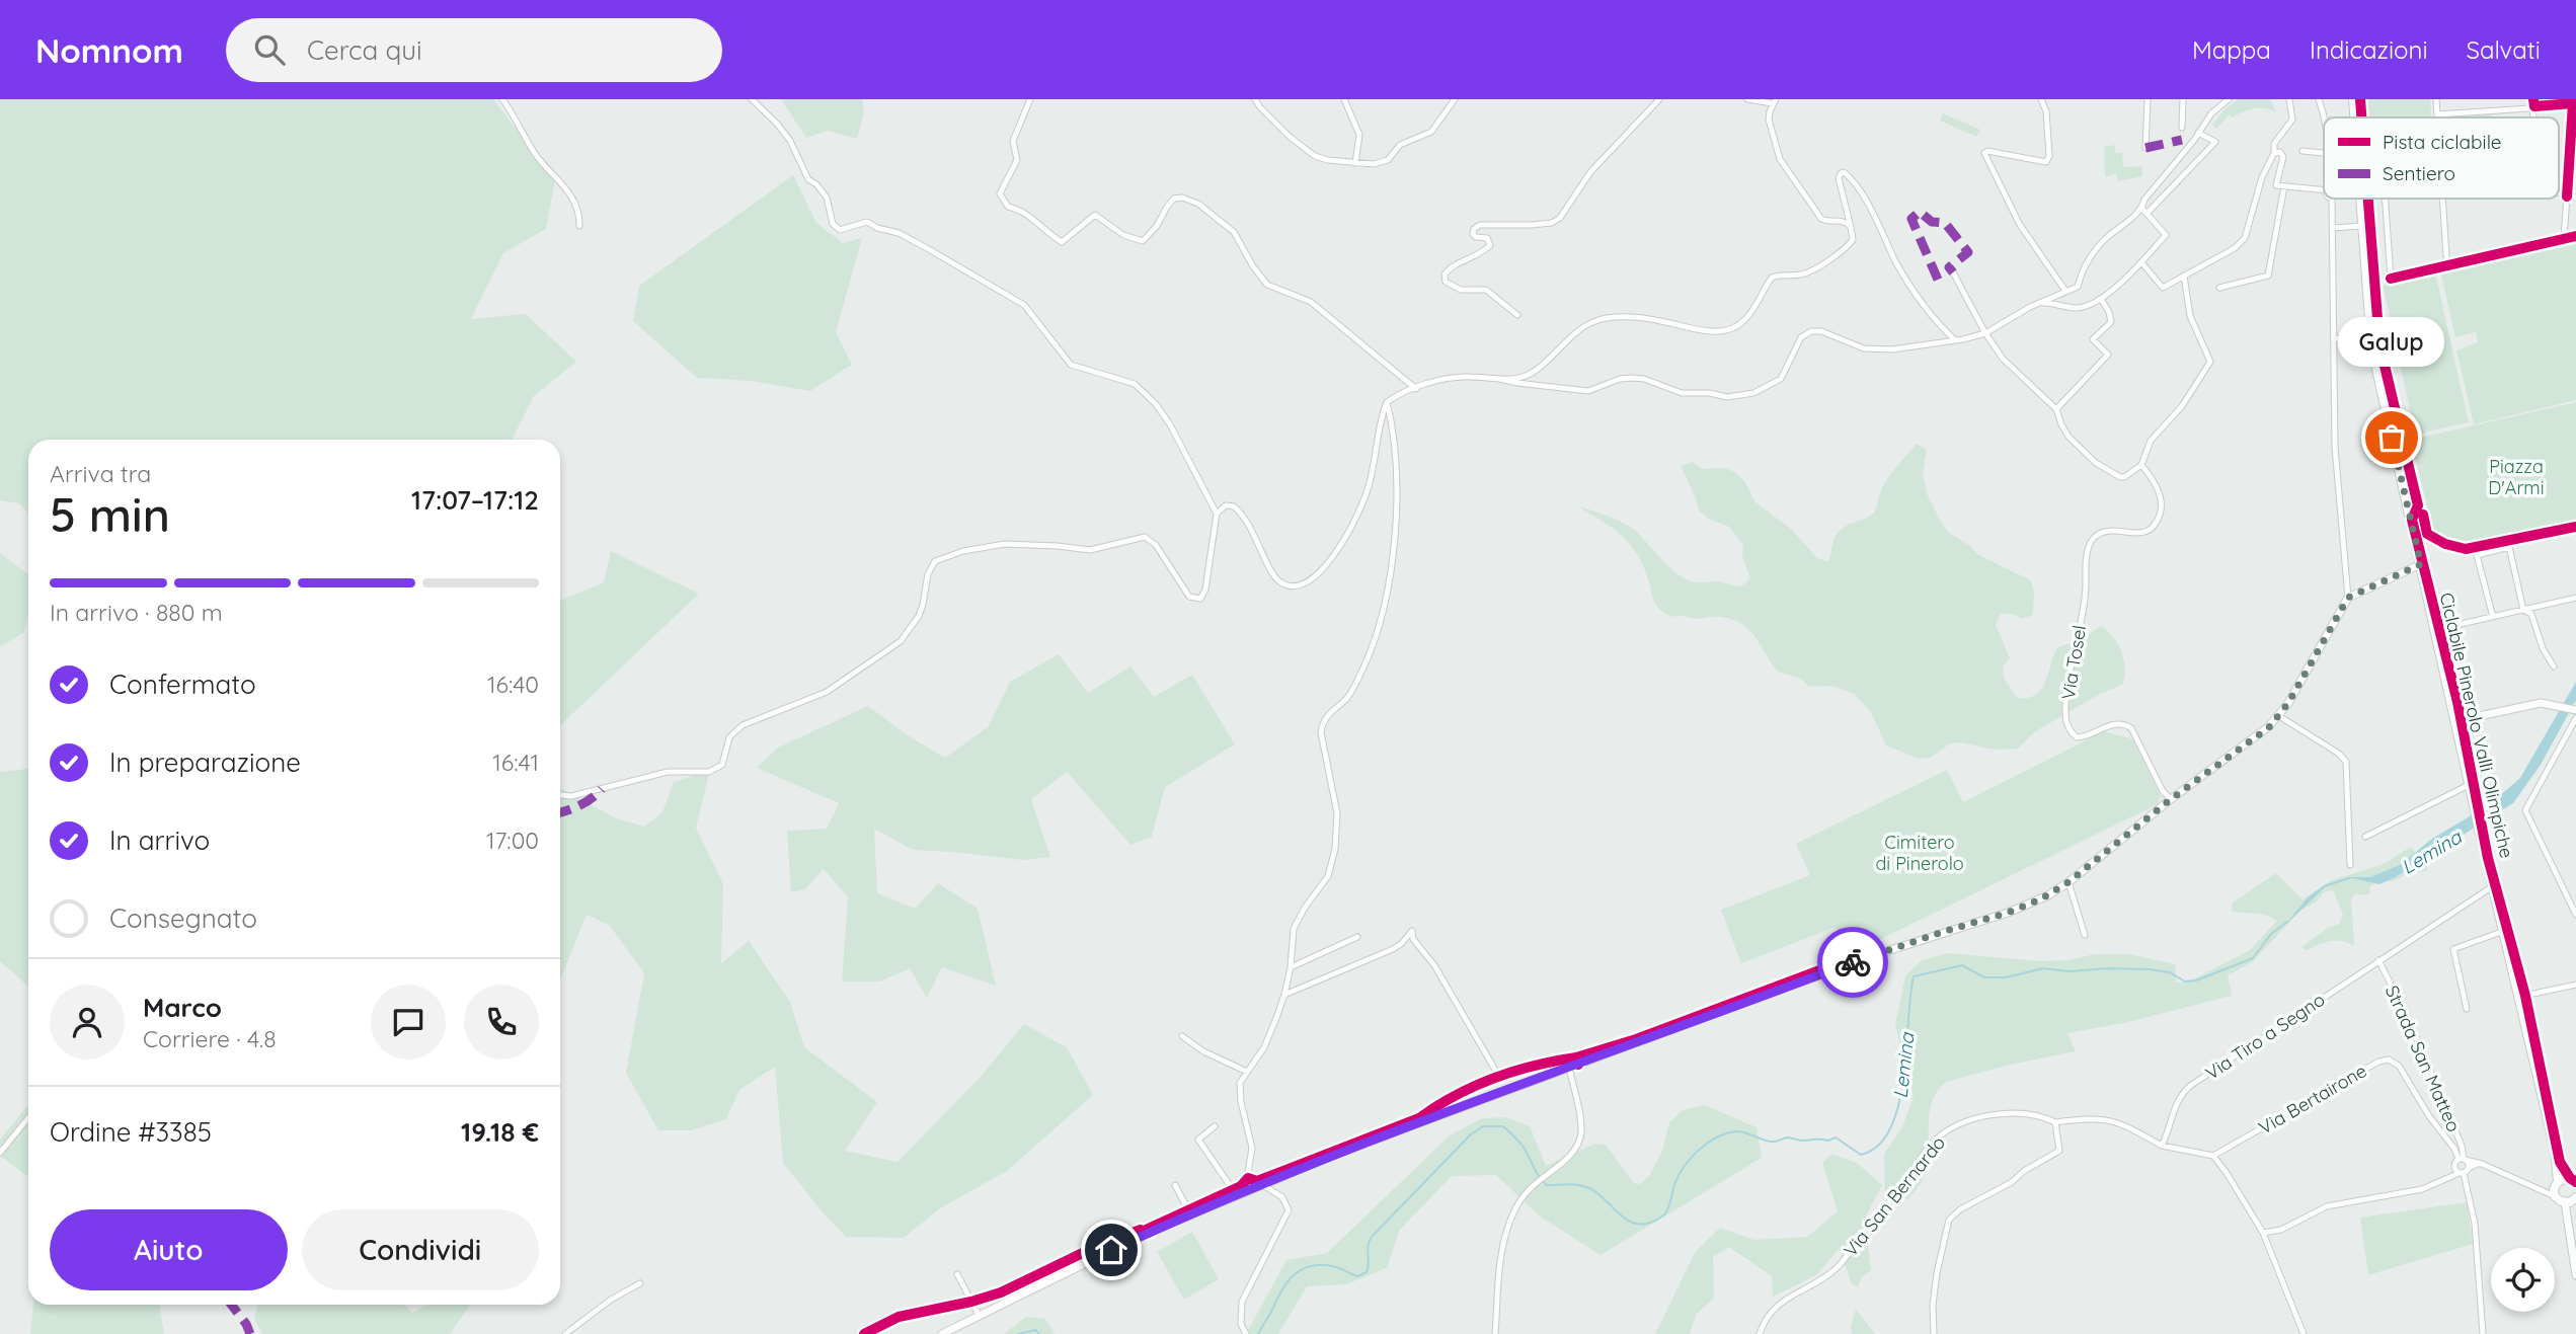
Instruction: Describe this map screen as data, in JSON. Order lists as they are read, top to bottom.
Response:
{
  "streets": {
    "street": [
      "Via Tosel",
      "Via Tiro a Segno",
      "Strada San Matteo",
      "Via Bertairone",
      "Via San Bernardo"
    ],
    "cycle path": ["Ciclabile Pinerolo Valli Olimpiche"]
  },
  "crossings": [
    ["Via Tiro a Segno", "Strada San Matteo"],
    ["Strada San Matteo", "Via Bertairone"]
  ],
  "water": ["Lemina"],
  "parks": ["Piazza D'Armi", "Cimitero di Pinerolo"],
  "places": ["Galup"],
  "legend": ["Pista ciclabile", "Sentiero"],
  "page": {
    "header": "Nomnom",
    "search": "Cerca qui",
    "nav": ["Mappa", "Indicazioni", "Salvati"],
    "bubble": "Galup",
    "heading": ["5 min", "Arriva tra", "17:07–17:12"],
    "panel": [
      "Marco",
      "Corriere · 4.8",
      "Ordine #3385",
      "19.18 €"
    ],
    "bar": "In arrivo · 880 m",
    "list": [
      ["Confermato", "16:40"],
      ["In preparazione", "16:41"],
      ["In arrivo", "17:00"],
      "Consegnato"
    ],
    "buttons": ["Aiuto", "Condividi"]
  }
}
